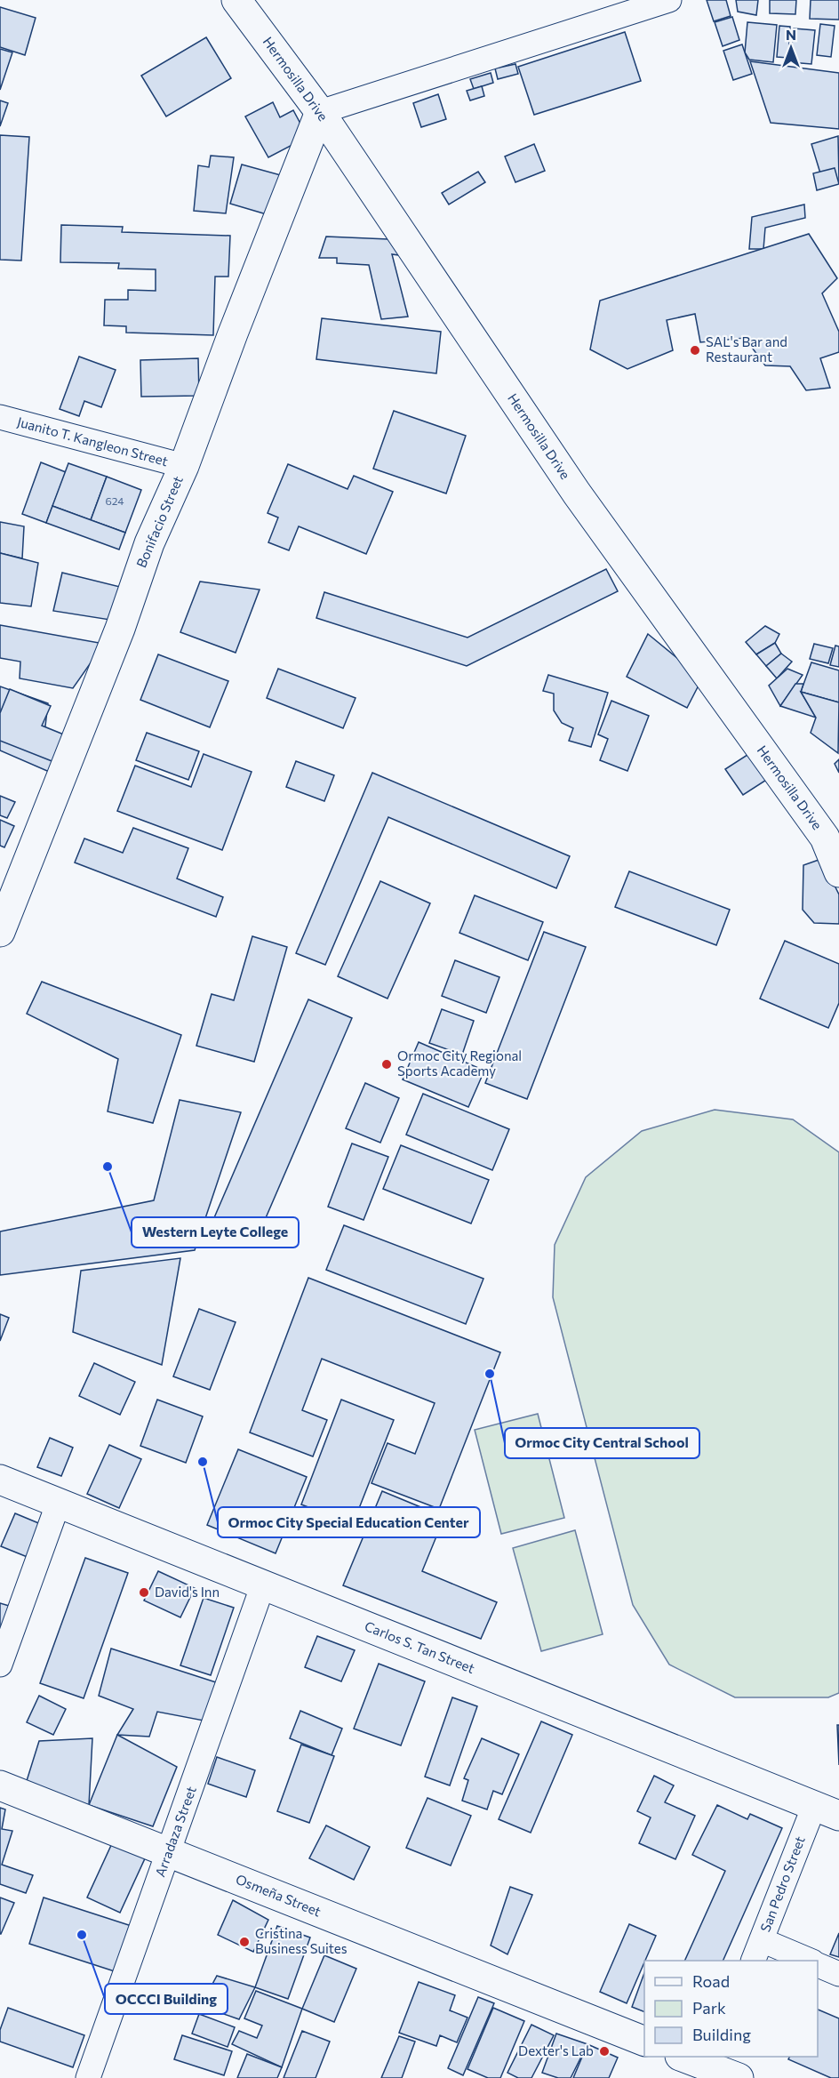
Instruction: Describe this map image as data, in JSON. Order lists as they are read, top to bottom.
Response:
{
  "streets": {
    "main road": [
      "Hermosilla Drive",
      "Bonifacio Street",
      "Carlos S. Tan Street",
      "Osmeña Street"
    ],
    "street": ["Juanito T. Kangleon Street", "Arradaza Street", "San Pedro Street"]
  },
  "crossings": [
    ["Hermosilla Drive", "Bonifacio Street"],
    ["Juanito T. Kangleon Street", "Bonifacio Street"],
    ["Carlos S. Tan Street", "Arradaza Street"],
    ["Carlos S. Tan Street", "San Pedro Street"],
    ["Arradaza Street", "Osmeña Street"]
  ],
  "places": [
    "SAL's Bar and Restaurant",
    "Ormoc City Regional Sports Academy",
    "Western Leyte College",
    "Ormoc City Central School",
    "Ormoc City Special Education Center",
    "David's Inn",
    "OCCCI Building",
    "Cristina Business Suites",
    "Dexter's Lab"
  ],
  "house_numbers": ["624"],
  "legend": ["Road", "Park", "Building"],
  "north": "top"
}
